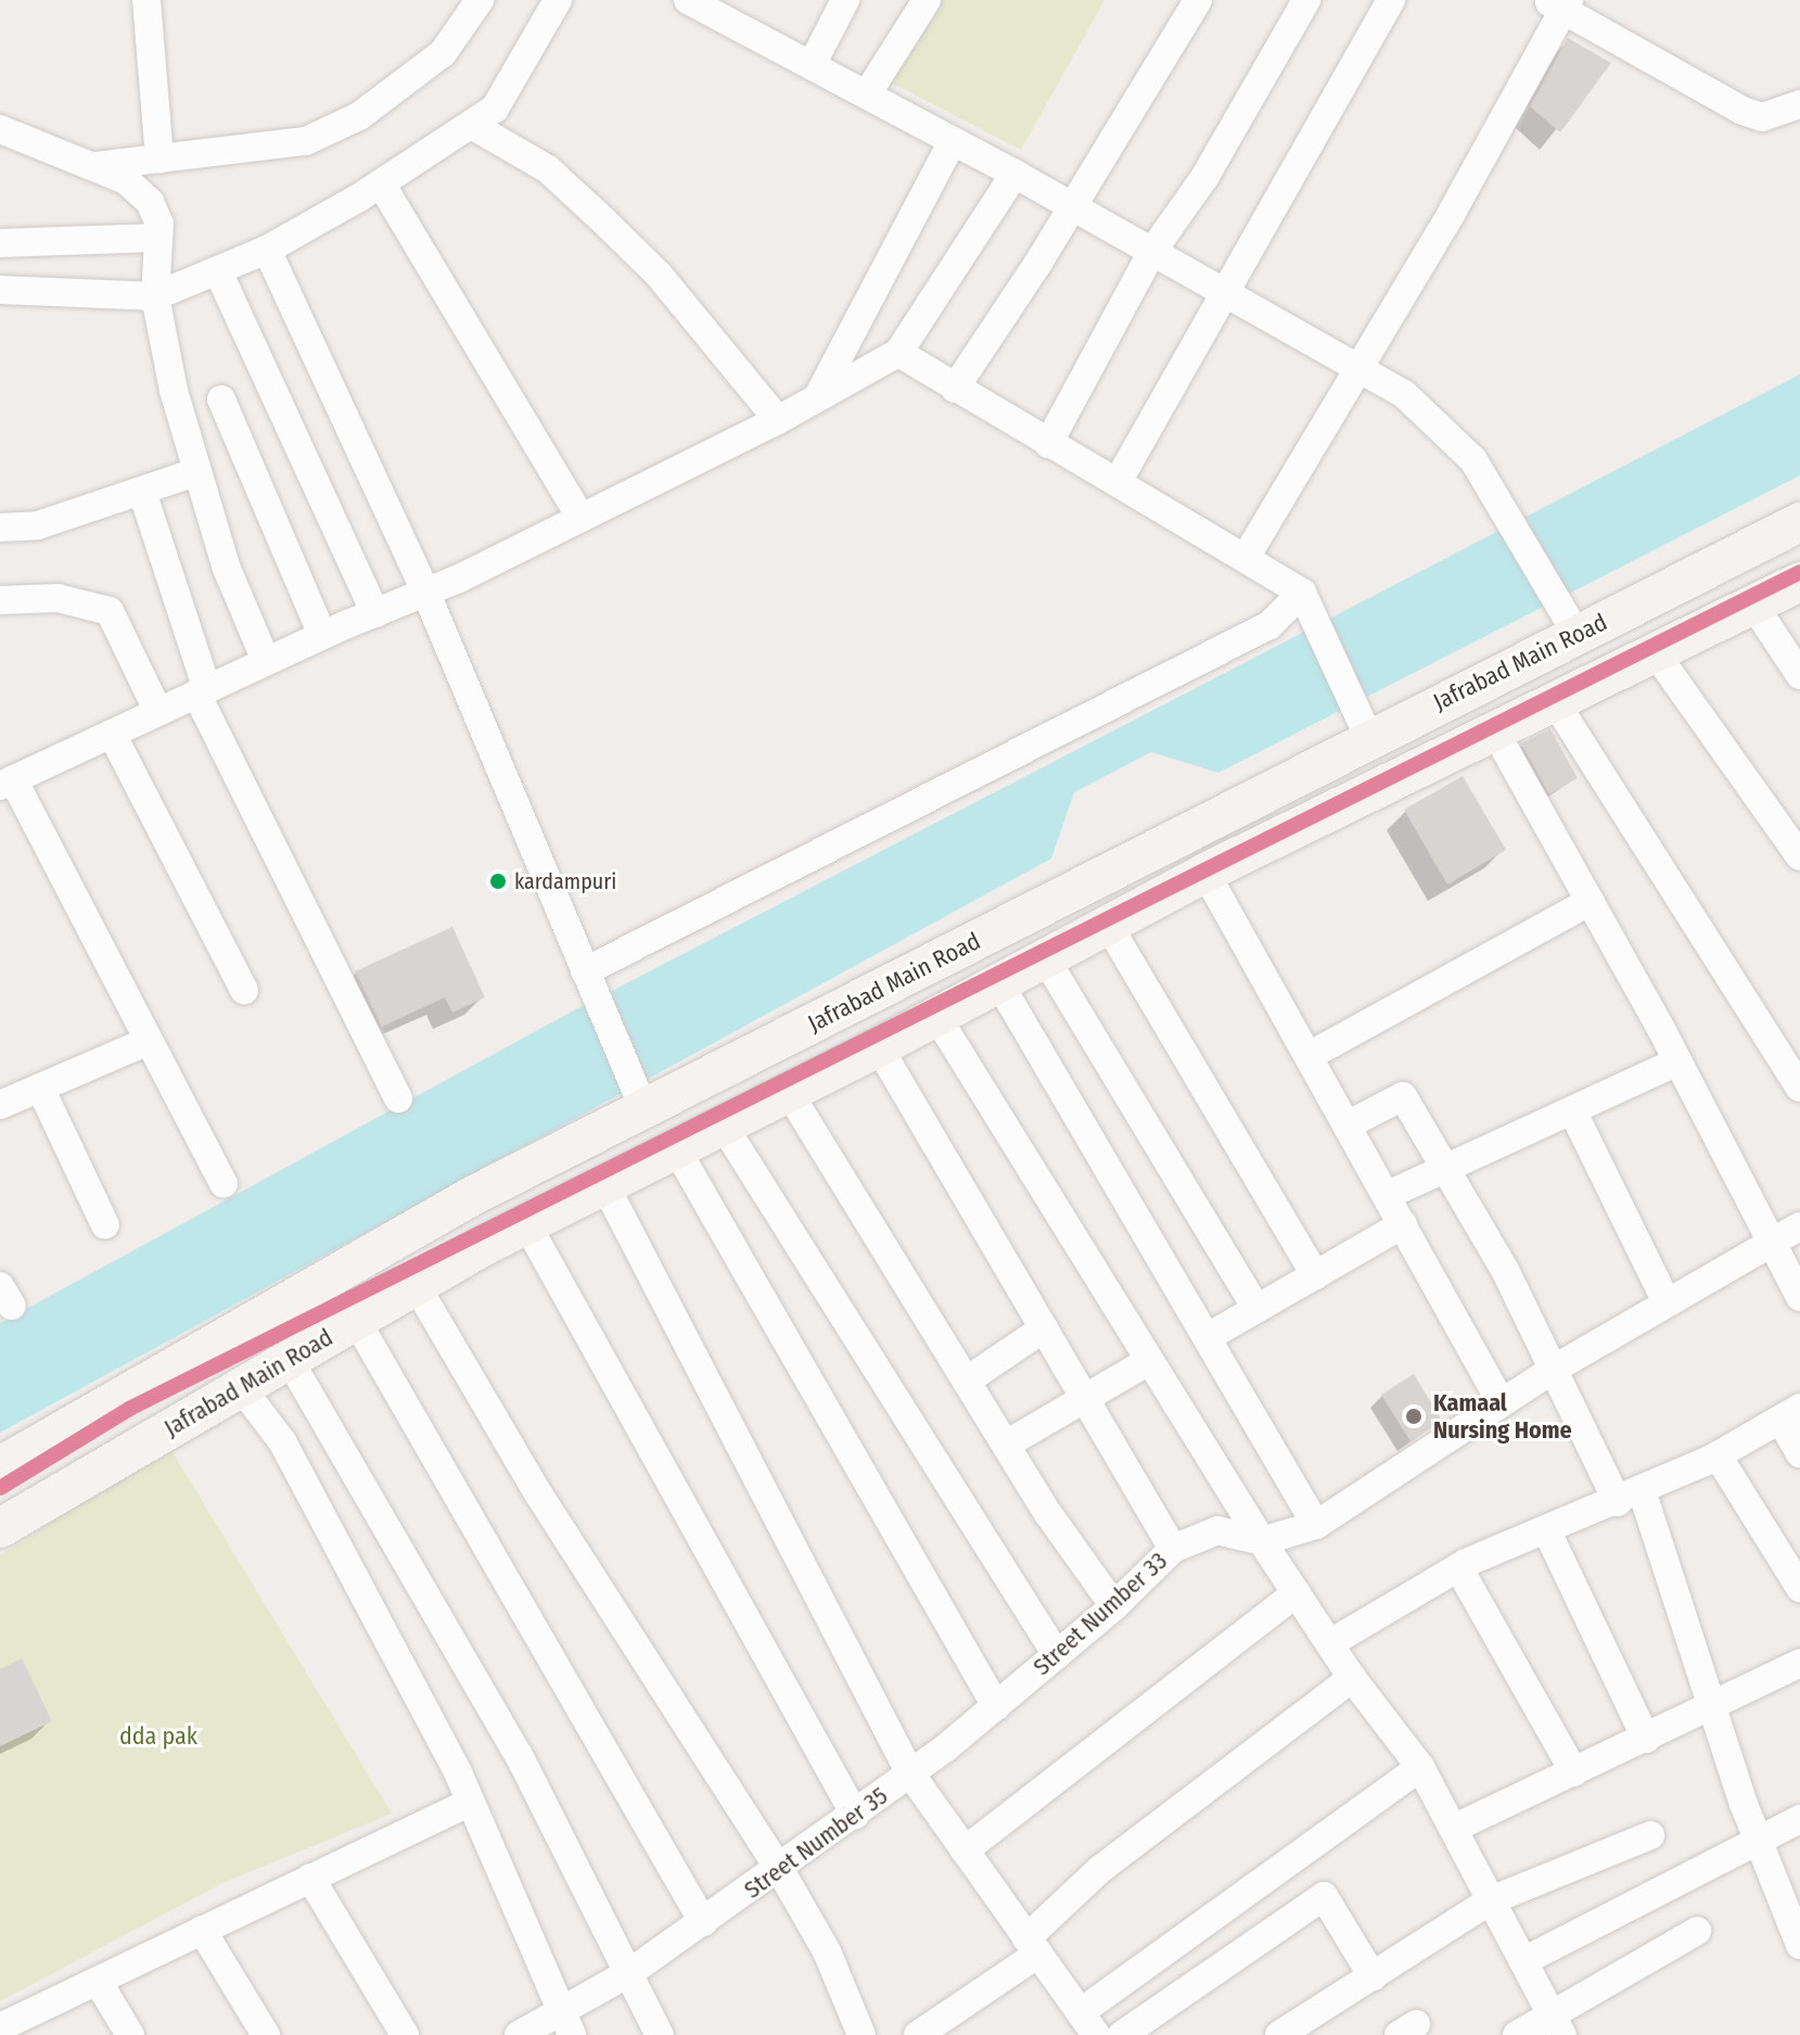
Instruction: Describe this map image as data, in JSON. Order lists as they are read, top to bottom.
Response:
{
  "streets": {
    "main road": ["Jafrabad Main Road"],
    "street": ["Street Number 33", "Street Number 35"]
  },
  "crossings": [
    ["Street Number 33", "Street Number 35"]
  ],
  "parks": ["dda pak"],
  "places": ["kardampuri", "Kamaal Nursing Home"]
}
